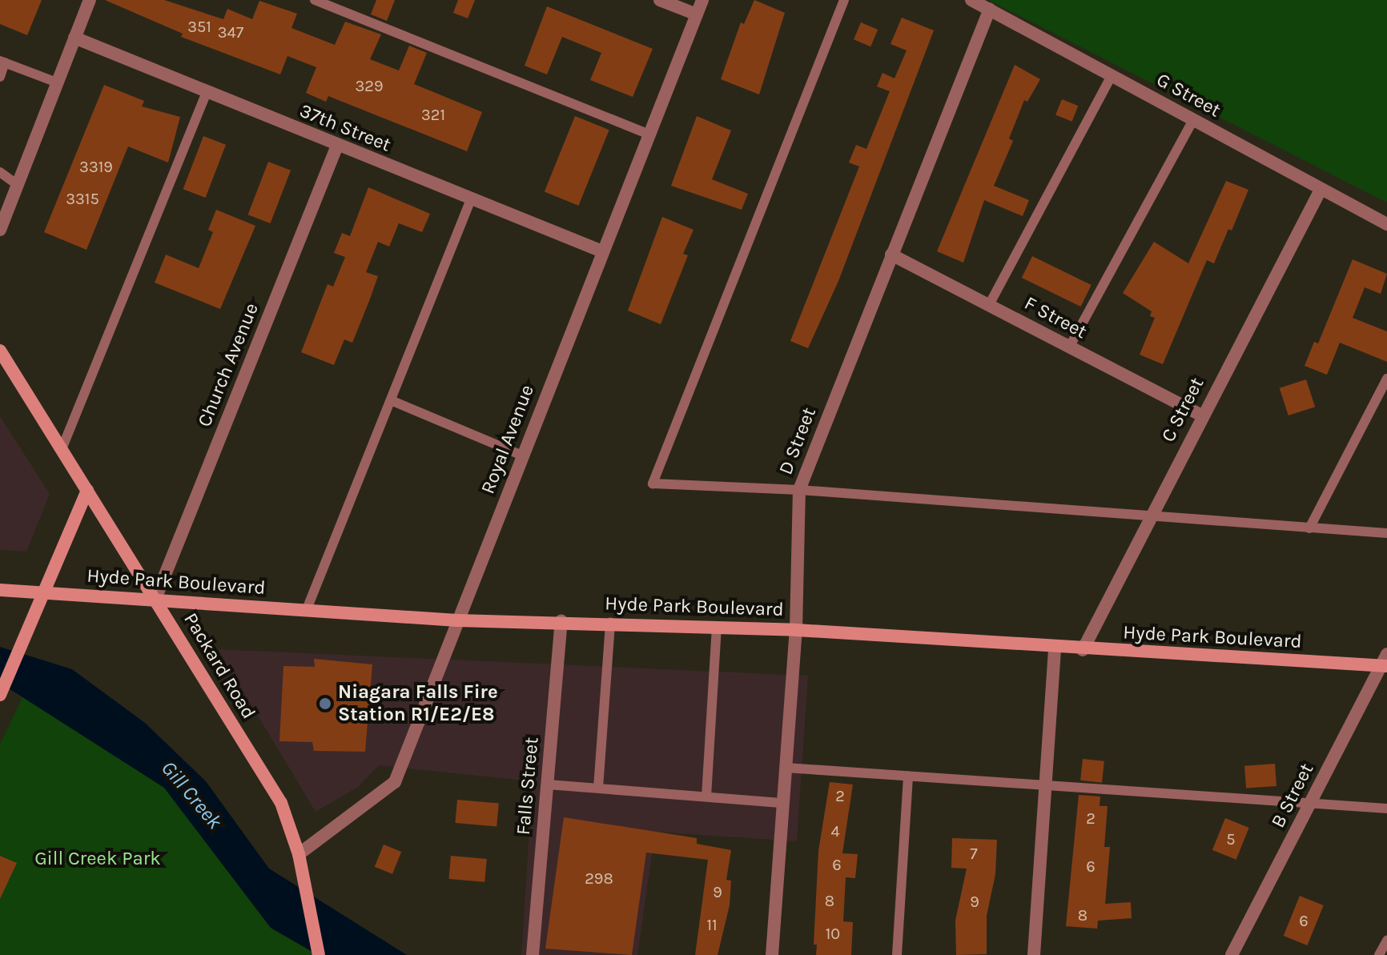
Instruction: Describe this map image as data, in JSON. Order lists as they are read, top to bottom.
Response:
{
  "streets": {
    "main road": ["Hyde Park Boulevard", "Packard Road"],
    "street": [
      "G Street",
      "37th Street",
      "F Street",
      "Church Avenue",
      "C Street",
      "Royal Avenue",
      "D Street",
      "Falls Street",
      "B Street"
    ]
  },
  "crossings": [
    ["G Street", "C Street"],
    ["G Street", "D Street"],
    ["37th Street", "Church Avenue"],
    ["37th Street", "Royal Avenue"],
    ["F Street", "C Street"],
    ["F Street", "D Street"],
    ["Church Avenue", "Hyde Park Boulevard"],
    ["Church Avenue", "Packard Road"],
    ["C Street", "Hyde Park Boulevard"],
    ["Royal Avenue", "Hyde Park Boulevard"],
    ["Royal Avenue", "Packard Road"],
    ["D Street", "Hyde Park Boulevard"],
    ["Hyde Park Boulevard", "Packard Road"],
    ["Hyde Park Boulevard", "Falls Street"],
    ["Hyde Park Boulevard", "B Street"]
  ],
  "water": ["Gill Creek"],
  "parks": ["Gill Creek Park"],
  "places": ["Niagara Falls Fire Station R1/E2/E8"],
  "house_numbers": [
    "351",
    "347",
    "329",
    "321",
    "3319",
    "3315",
    "2",
    "2",
    "4",
    "5",
    "7",
    "6",
    "6",
    "298",
    "9",
    "8",
    "9",
    "8",
    "6",
    "11",
    "10"
  ]
}
